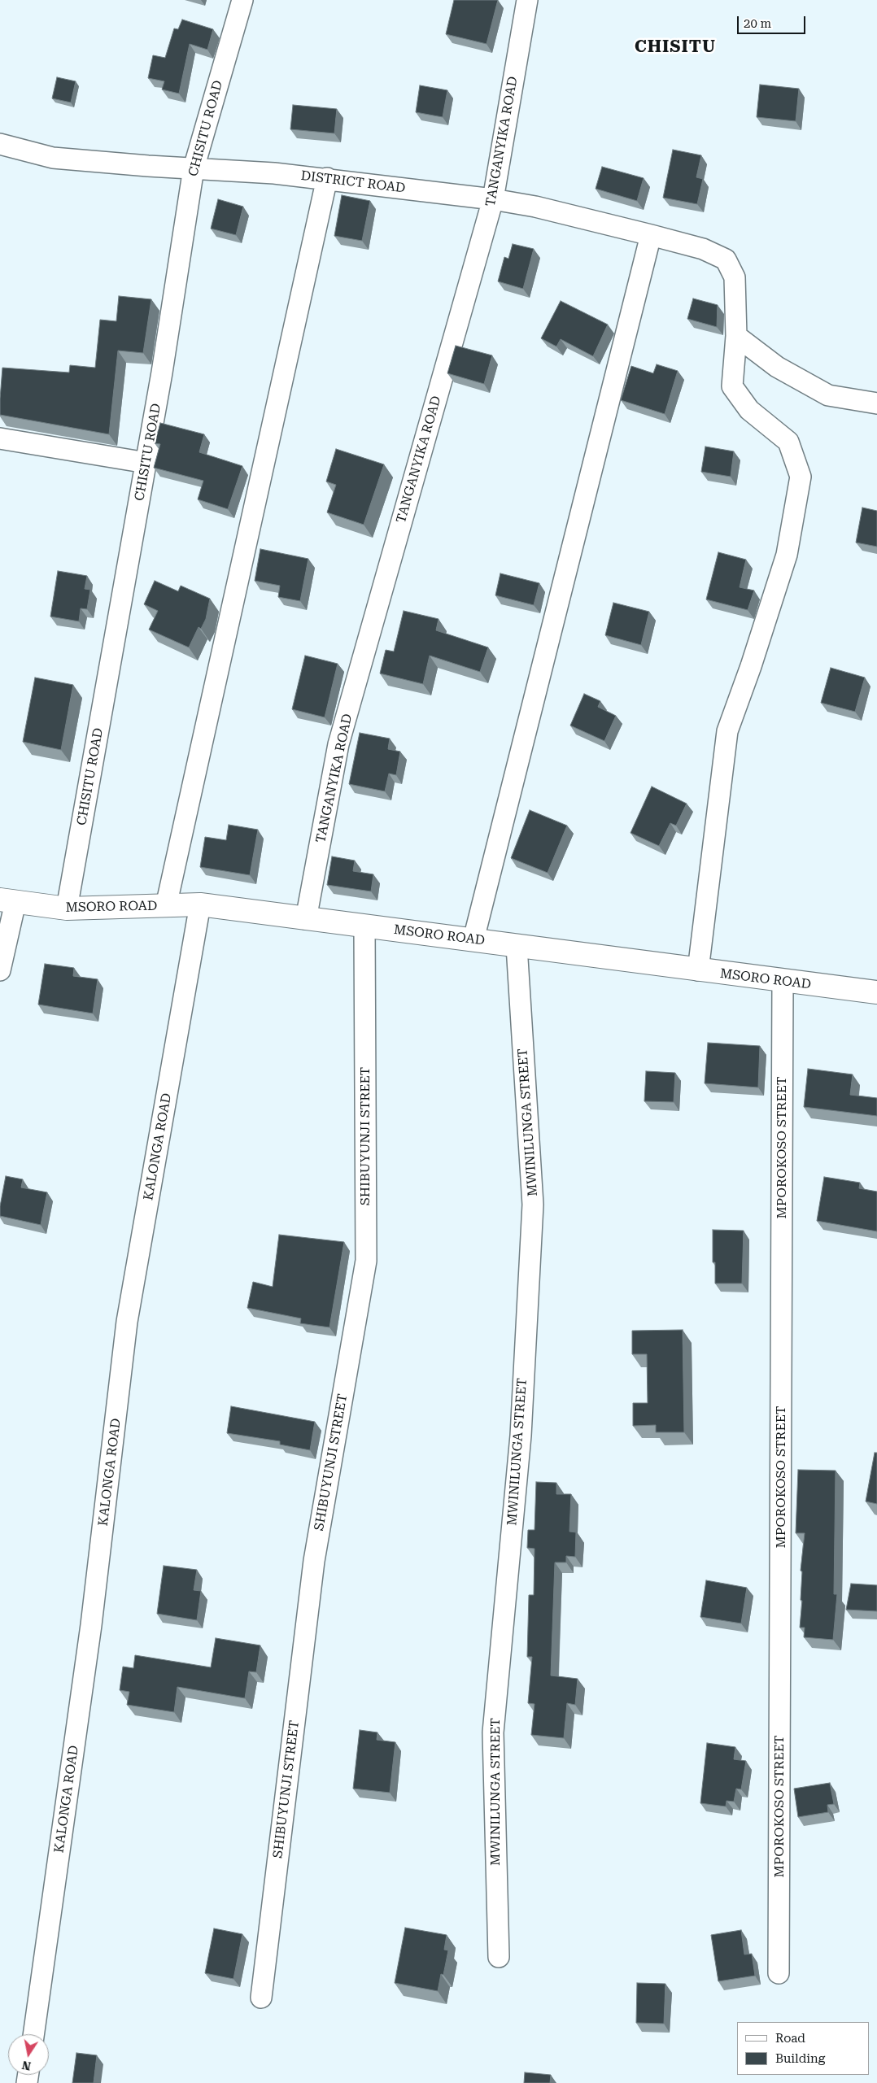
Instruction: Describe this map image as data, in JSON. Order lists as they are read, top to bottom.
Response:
{
  "streets": {
    "street": [
      "CHISITU ROAD",
      "TANGANYIKA ROAD",
      "DISTRICT ROAD",
      "MSORO ROAD",
      "MWINILUNGA STREET",
      "SHIBUYUNJI STREET",
      "KALONGA ROAD",
      "MPOROKOSO STREET"
    ]
  },
  "crossings": [
    ["CHISITU ROAD", "DISTRICT ROAD"],
    ["CHISITU ROAD", "MSORO ROAD"],
    ["TANGANYIKA ROAD", "DISTRICT ROAD"],
    ["TANGANYIKA ROAD", "MSORO ROAD"],
    ["DISTRICT ROAD", "MSORO ROAD"],
    ["MSORO ROAD", "MWINILUNGA STREET"],
    ["MSORO ROAD", "SHIBUYUNJI STREET"],
    ["MSORO ROAD", "KALONGA ROAD"],
    ["MSORO ROAD", "MPOROKOSO STREET"]
  ],
  "districts": ["CHISITU"],
  "legend": ["Road", "Building"],
  "scale_bar": "20 m",
  "north": "bottom"
}
